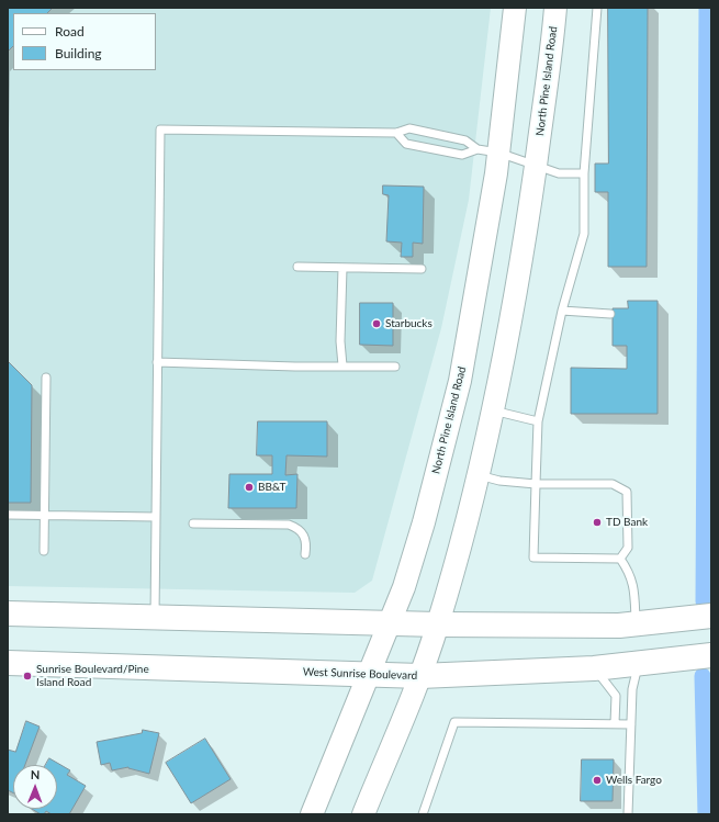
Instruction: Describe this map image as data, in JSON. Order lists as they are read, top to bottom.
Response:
{
  "streets": {
    "highway": ["West Sunrise Boulevard"],
    "main road": ["North Pine Island Road"]
  },
  "crossings": [
    ["North Pine Island Road", "West Sunrise Boulevard"]
  ],
  "places": [
    "Starbucks",
    "BB&T",
    "TD Bank",
    "Sunrise Boulevard/Pine Island Road",
    "Wells Fargo"
  ],
  "legend": ["Road", "Building"],
  "north": "top"
}
